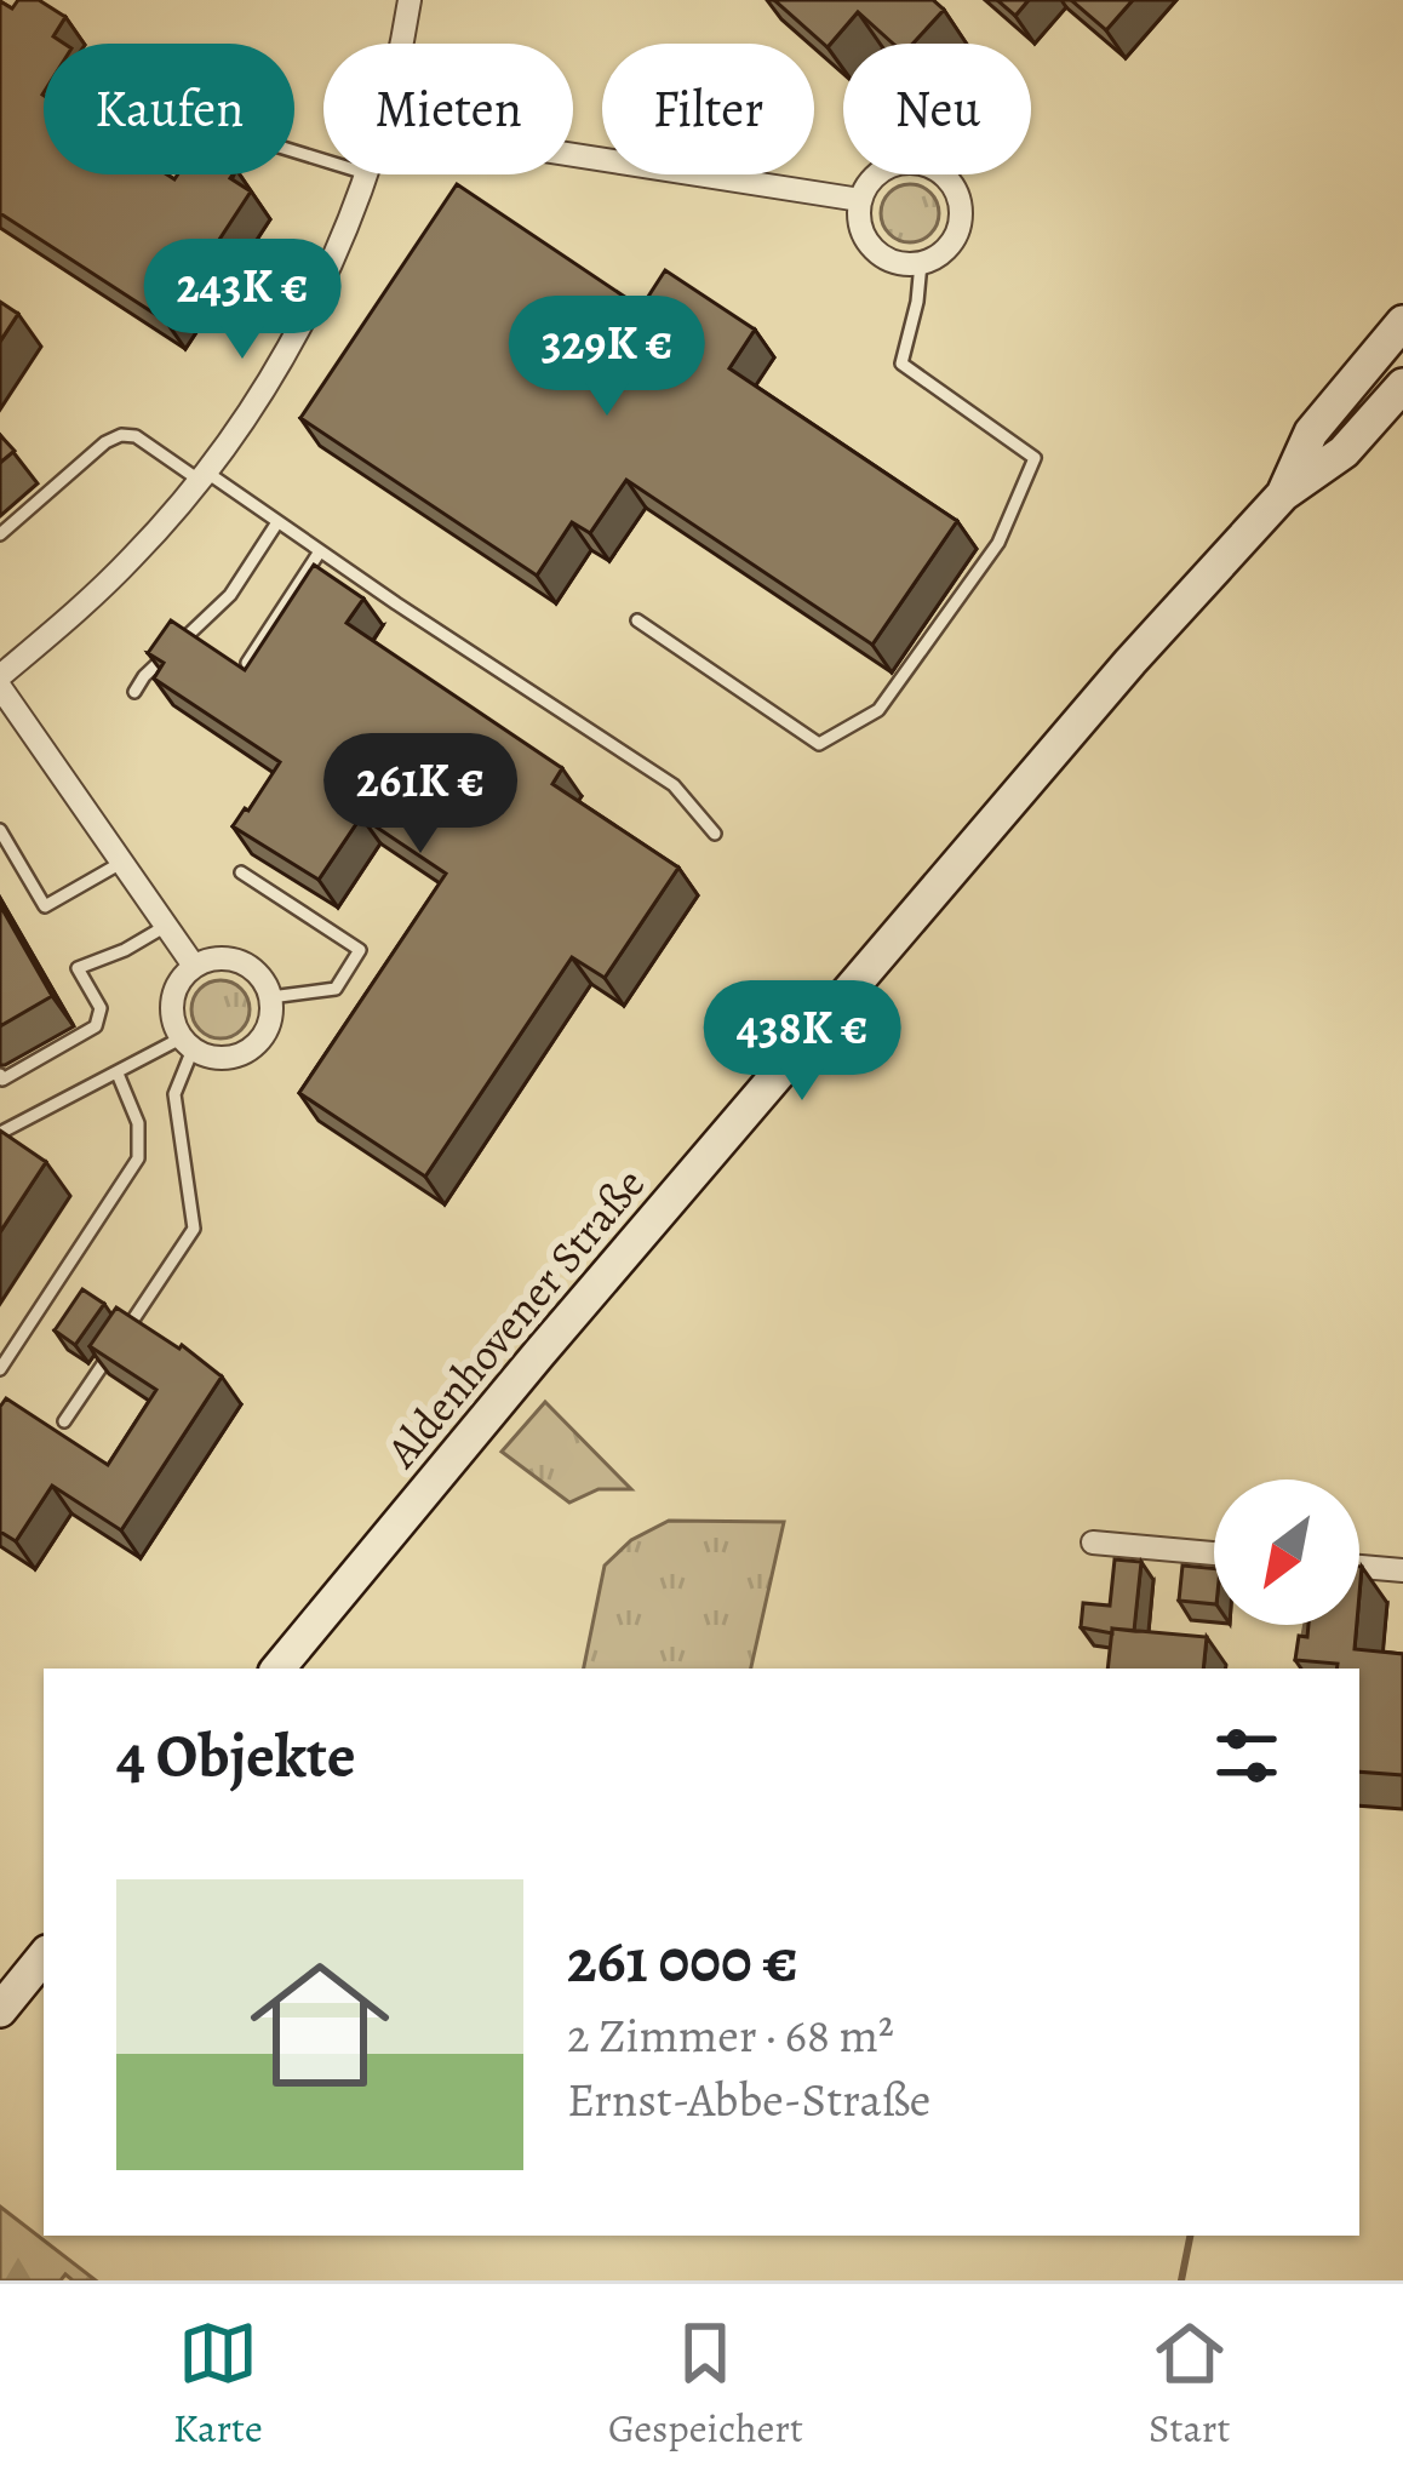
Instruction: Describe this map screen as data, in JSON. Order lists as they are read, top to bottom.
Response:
{
  "streets": {
    "main road": ["Aldenhovener Straße"]
  },
  "north": "bottom left",
  "page": {
    "chip": [
      "Kaufen",
      "Mieten",
      "Filter",
      "Neu"
    ],
    "price": [
      "243K €",
      "329K €",
      "261K €",
      "438K €"
    ],
    "heading": "4 Objekte",
    "list": [
      {
        "name": "261 000 €",
        "note": "2 Zimmer · 68 m² · Ernst-Abbe-Straße"
      }
    ],
    "tabs": ["Karte", "Gespeichert", "Start"]
  }
}
